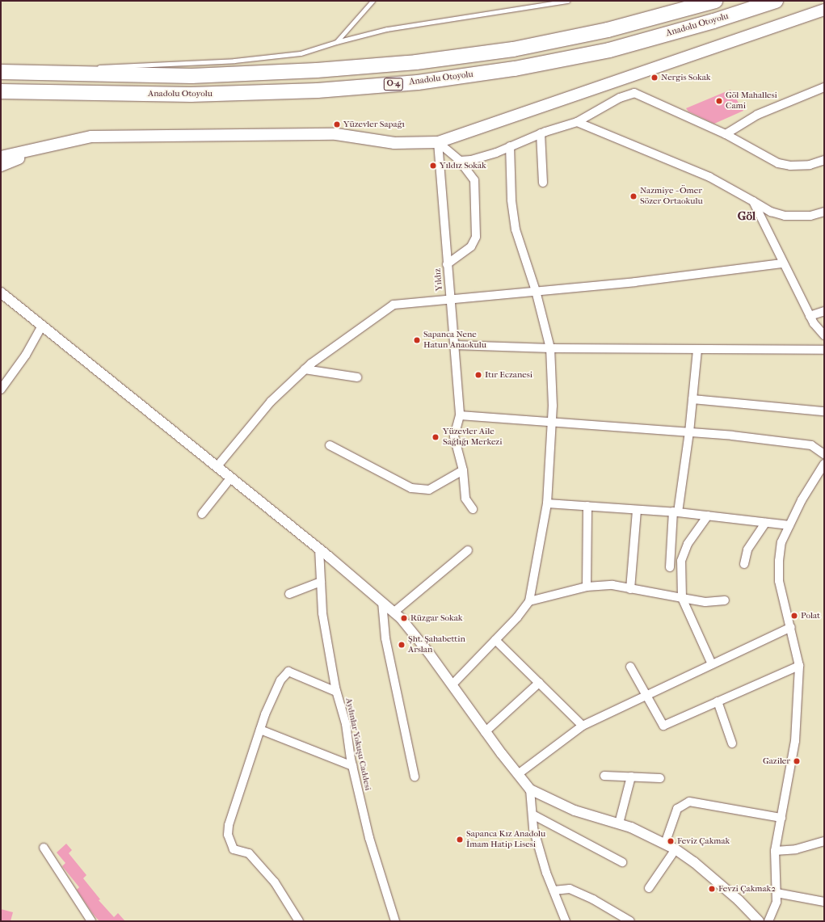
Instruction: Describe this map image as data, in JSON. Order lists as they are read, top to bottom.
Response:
{
  "streets": {
    "highway": ["Anadolu Otoyolu", "O-4"],
    "street": ["Yıldız", "Aydınlar Yokuşu Caddesi"]
  },
  "districts": ["Göl"],
  "places": [
    "Nergis Sokak",
    "Göl Mahallesi Cami",
    "Yüzevler Sapağı",
    "Yıldız Sokak",
    "Nazmiye - Ömer Sözer Ortaokulu",
    "Sapanca Nene Hatun Anaokulu",
    "Itır Eczanesi",
    "Yüzevler Aile Sağlığı Merkezi",
    "Polat",
    "Rüzgar Sokak",
    "Şht. Şahabettin Arslan",
    "Gaziler",
    "Sapanca Kız Anadolu İmam Hatip Lisesi",
    "Feviz Çakmak",
    "Fevzi Çakmak2"
  ]
}
